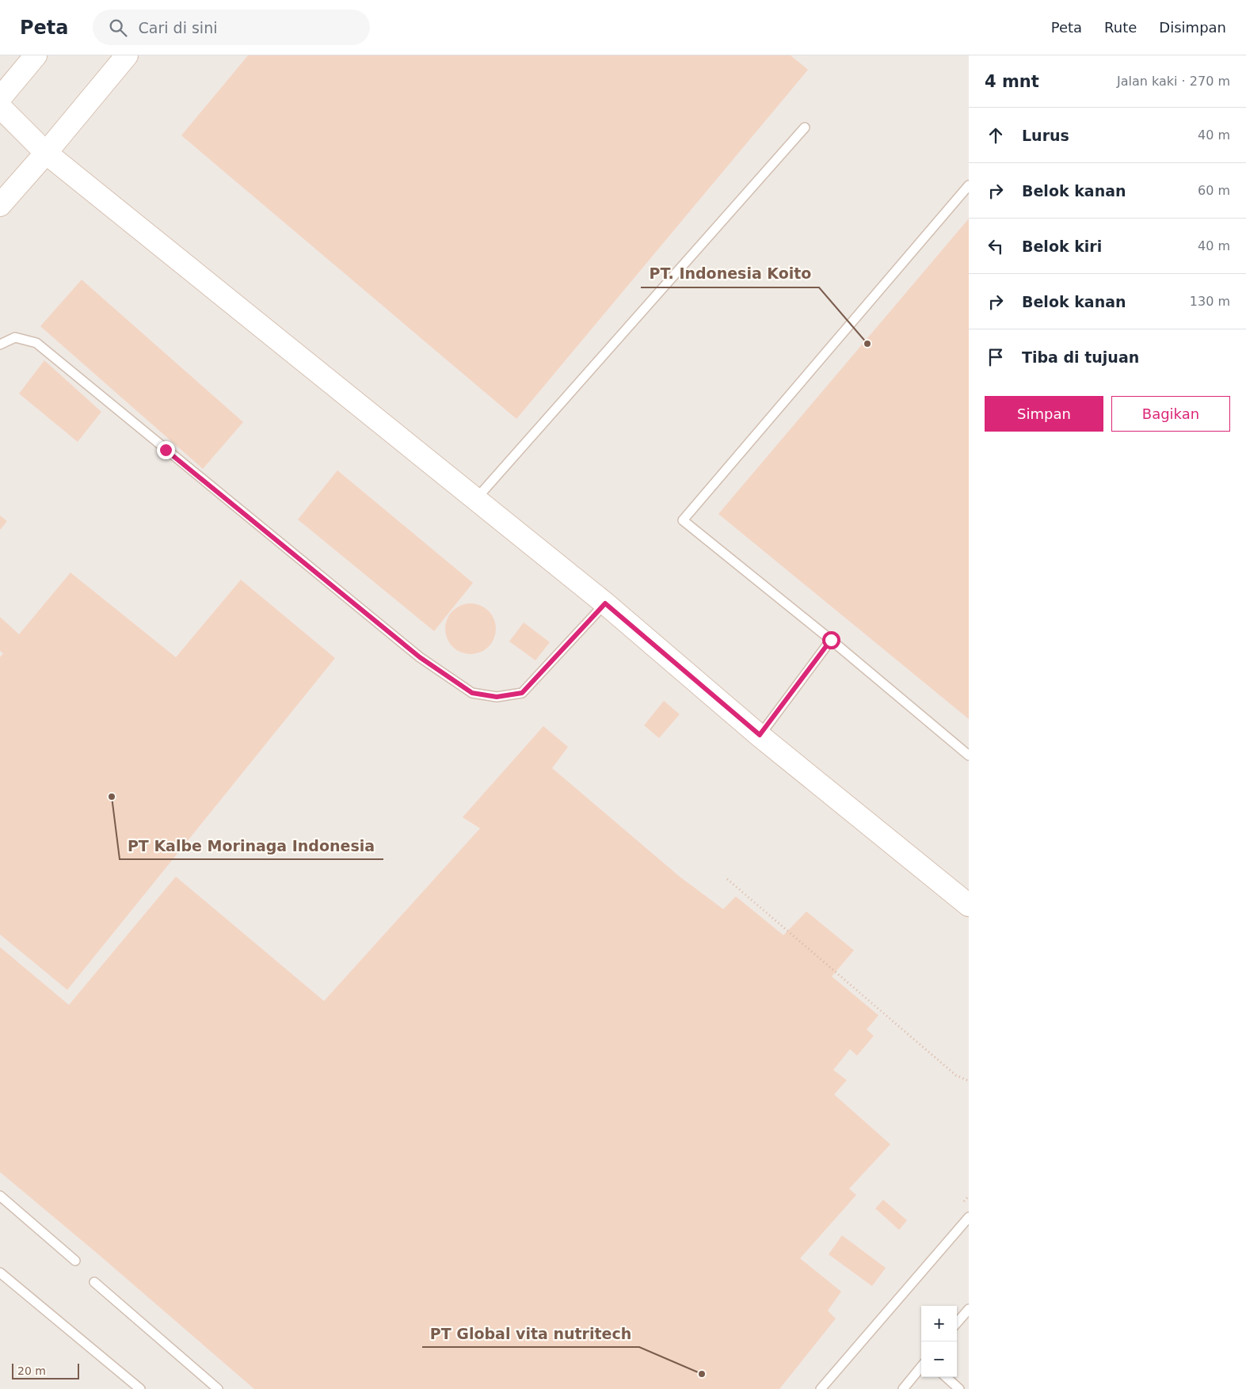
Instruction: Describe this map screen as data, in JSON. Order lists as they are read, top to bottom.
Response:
{
  "places": ["PT. Indonesia Koito", "PT Kalbe Morinaga Indonesia", "PT Global vita nutritech"],
  "scale_bar": "20 m",
  "page": {
    "header": "Peta",
    "search": "Cari di sini",
    "nav": ["Peta", "Rute", "Disimpan"],
    "heading": ["4 mnt", "Jalan kaki · 270 m"],
    "list": [
      ["Lurus", "40 m"],
      ["Belok kanan", "60 m"],
      ["Belok kiri", "40 m"],
      ["Belok kanan", "130 m"],
      "Tiba di tujuan"
    ],
    "buttons": ["Simpan", "Bagikan"],
    "map_buttons": ["+", "−"],
    "scale": "20 m"
  }
}
